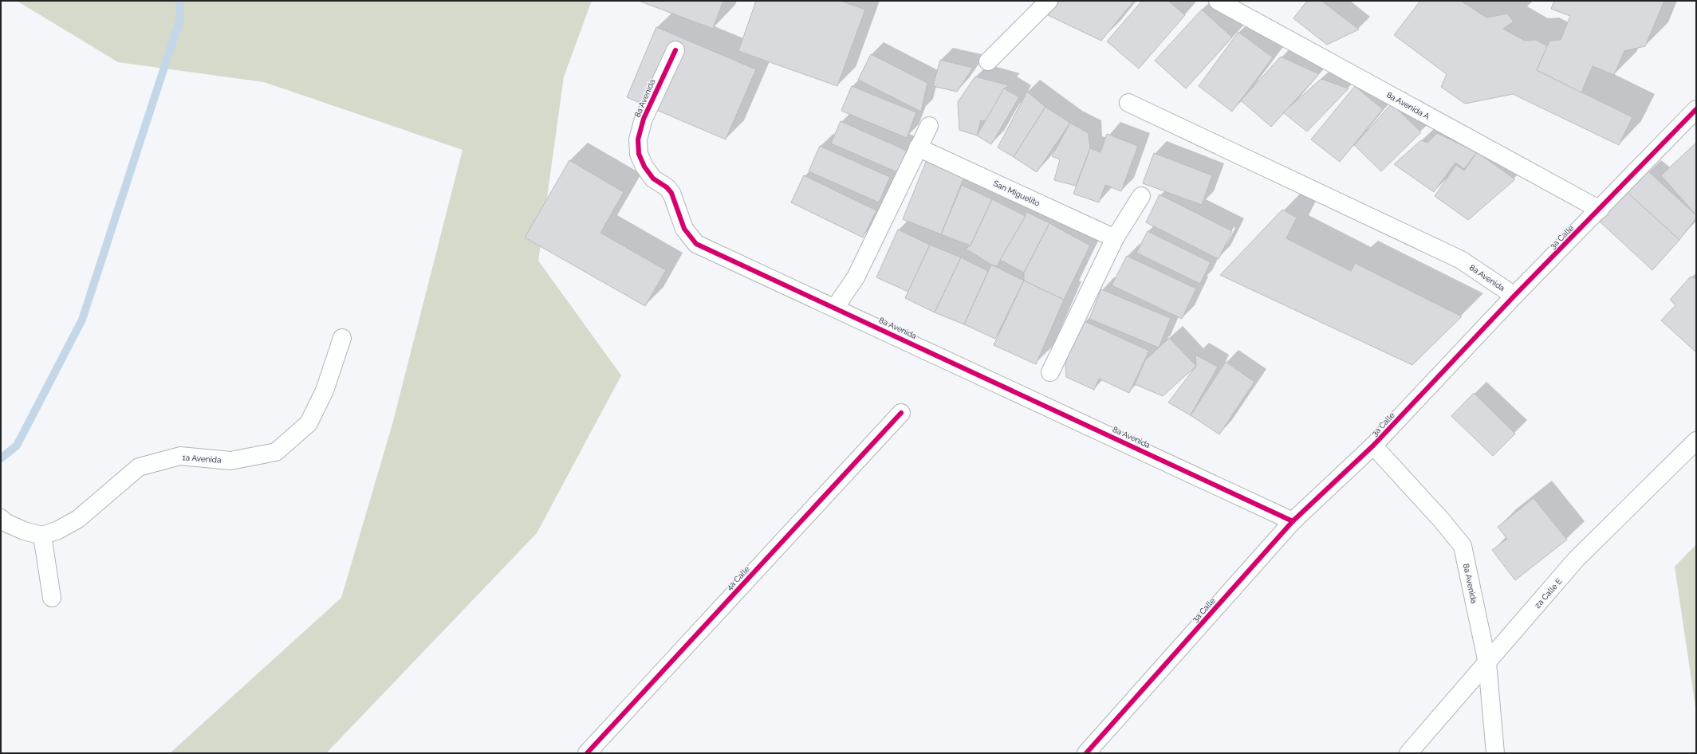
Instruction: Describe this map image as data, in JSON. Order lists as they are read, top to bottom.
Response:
{
  "streets": {
    "street": [
      "8a Avenida",
      "8a Avenida A",
      "San Miguelito",
      "3a Calle",
      "1a Avenida",
      "4a Calle",
      "2a Calle E"
    ]
  },
  "crossings": [
    ["8a Avenida", "3a Calle"],
    ["8a Avenida", "2a Calle E"],
    ["8a Avenida A", "3a Calle"]
  ]
}
